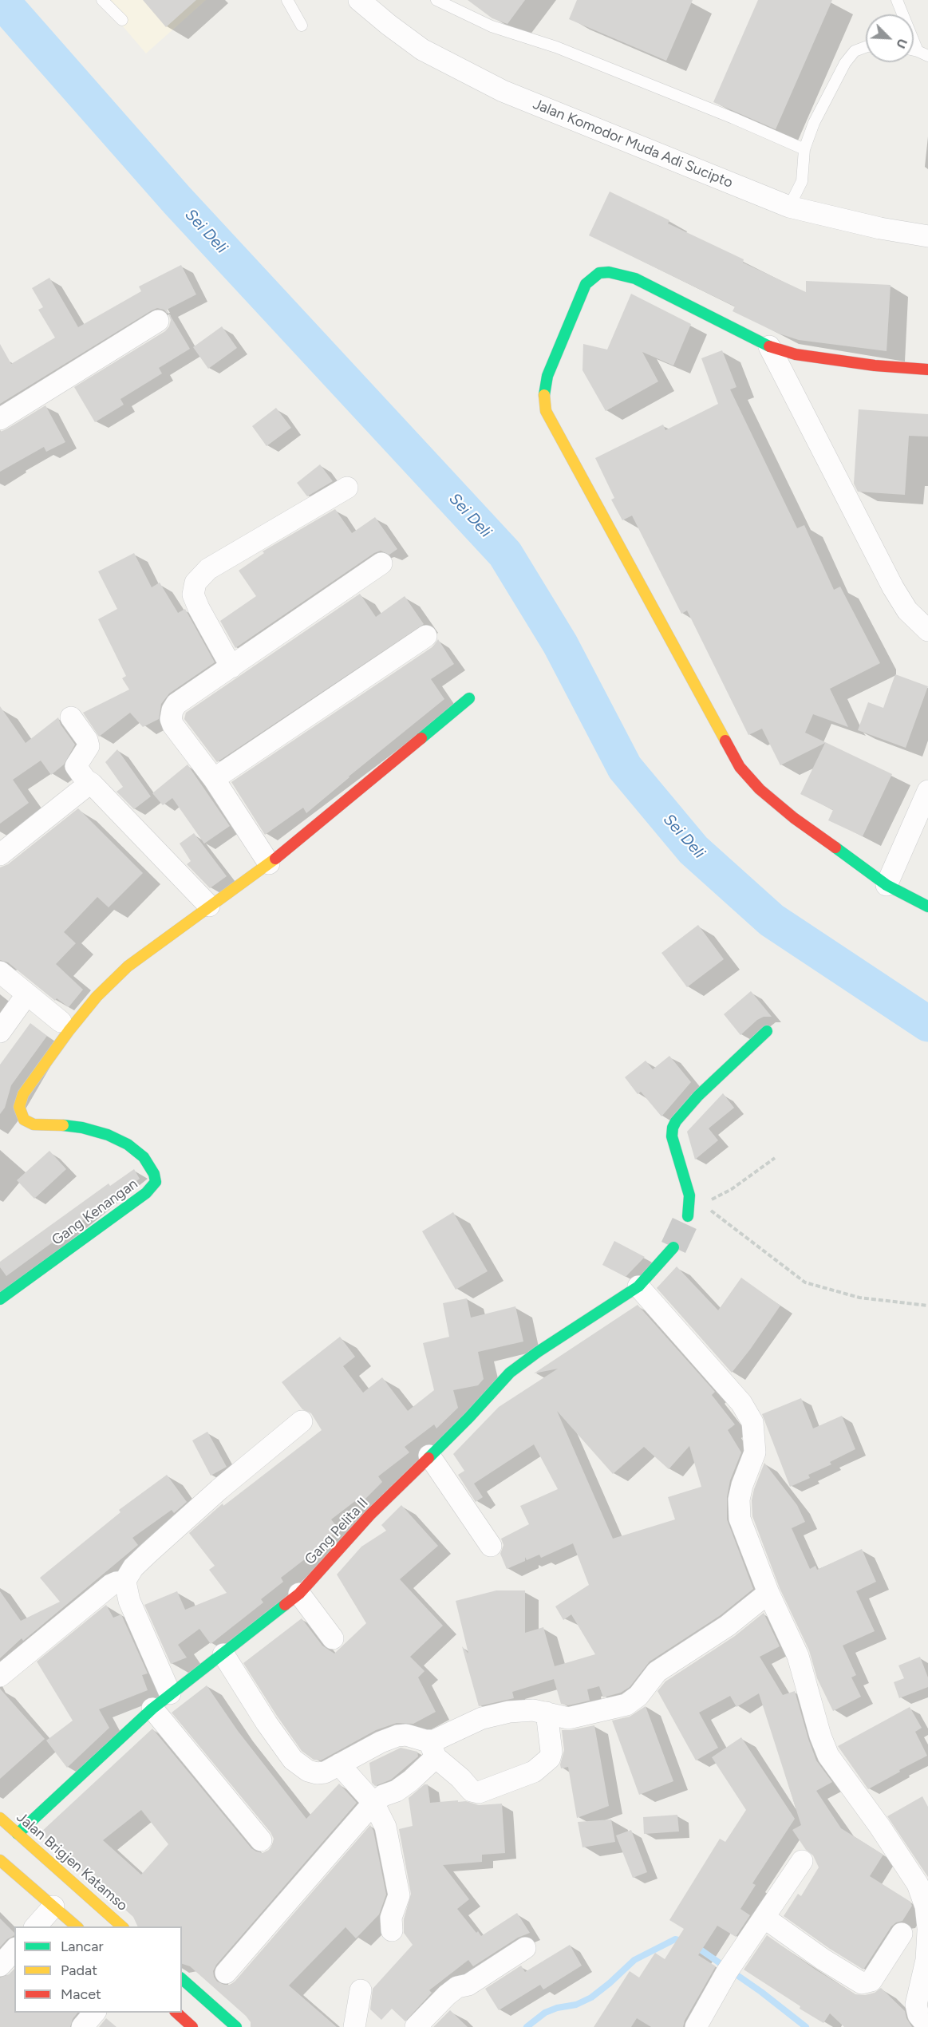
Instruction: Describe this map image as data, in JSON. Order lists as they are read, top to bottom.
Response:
{
  "streets": {
    "street": [
      "Jalan Komodor Muda Adi Sucipto",
      "Gang Kenangan",
      "Gang Pelita II",
      "Jalan Brigjen Katamso"
    ]
  },
  "crossings": [
    ["Gang Pelita II", "Jalan Brigjen Katamso"]
  ],
  "water": ["Sei Deli"],
  "legend": ["Lancar", "Padat", "Macet"],
  "north": "bottom right"
}
